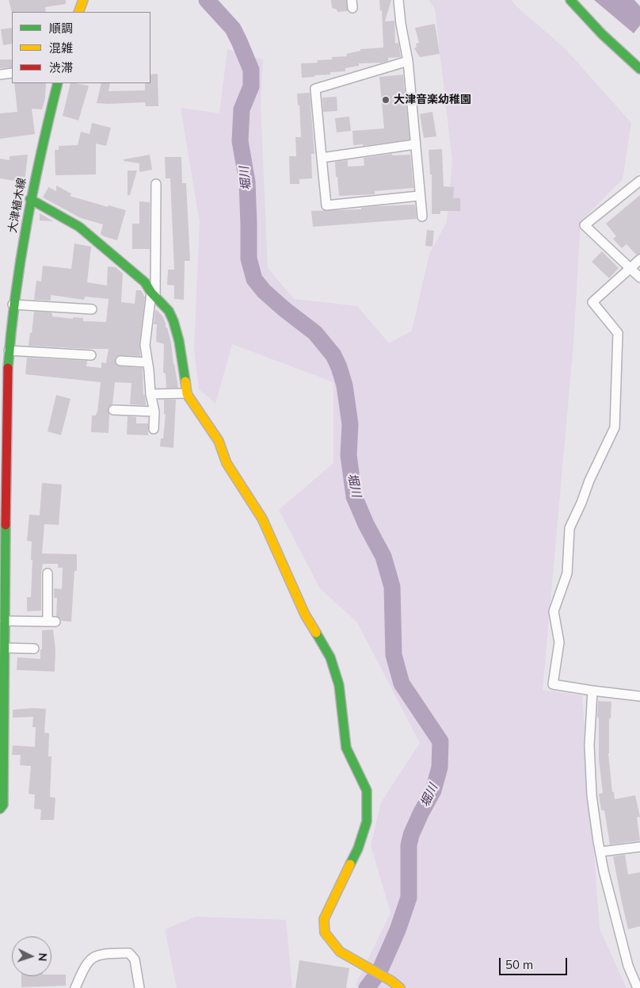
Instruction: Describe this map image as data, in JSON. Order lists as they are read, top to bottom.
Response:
{
  "streets": {
    "street": ["大津植木線"]
  },
  "water": ["堀川"],
  "places": ["大津音楽幼稚園"],
  "legend": ["順調", "混雑", "渋滞"],
  "scale_bar": "50 m",
  "north": "right"
}
